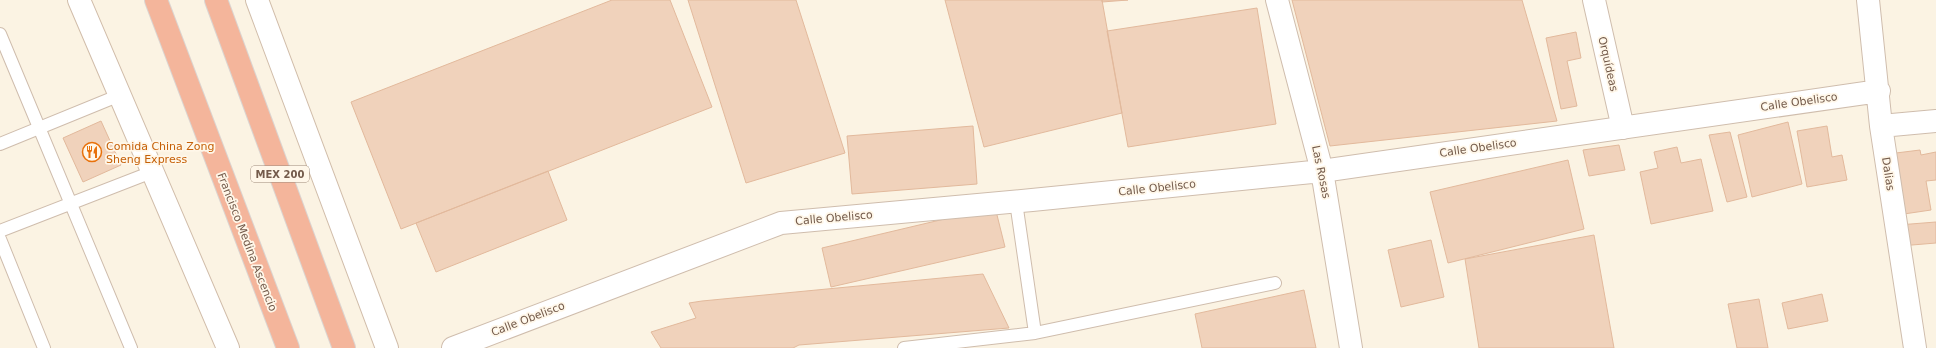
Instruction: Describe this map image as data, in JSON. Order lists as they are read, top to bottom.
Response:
{
  "streets": {
    "highway": ["MEX 200", "Francisco Medina Ascencio"],
    "street": [
      "Orquídeas",
      "Calle Obelisco",
      "Las Rosas",
      "Dalias"
    ]
  },
  "crossings": [
    ["Orquídeas", "Calle Obelisco"],
    ["Calle Obelisco", "Las Rosas"],
    ["Calle Obelisco", "Dalias"]
  ],
  "places": {
    "restaurant": ["Comida China Zong Sheng Express"]
  }
}
